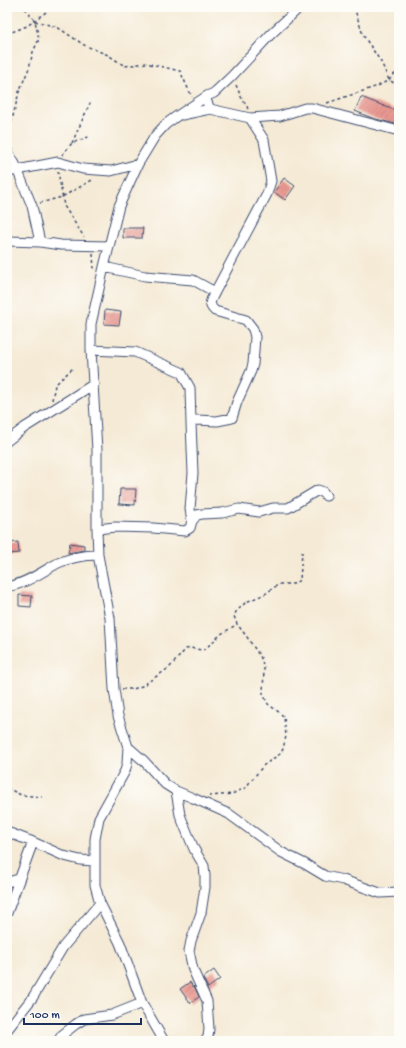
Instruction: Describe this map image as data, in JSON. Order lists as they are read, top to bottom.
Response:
{
  "scale_bar": "100 m"
}
